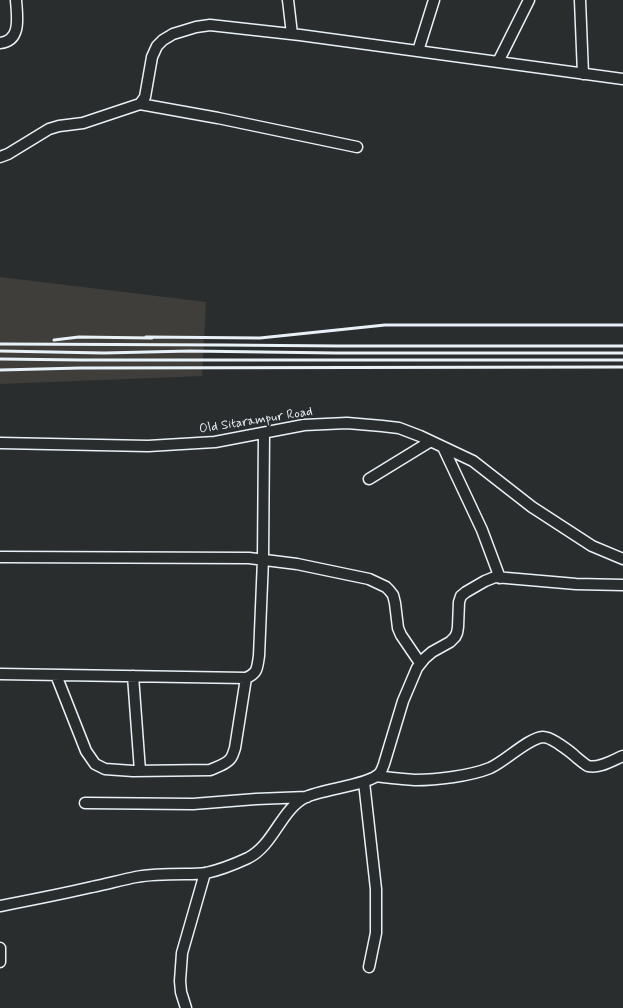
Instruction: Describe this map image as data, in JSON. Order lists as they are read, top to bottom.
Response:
{
  "streets": {
    "street": ["Old Sitarampur Road"]
  }
}
